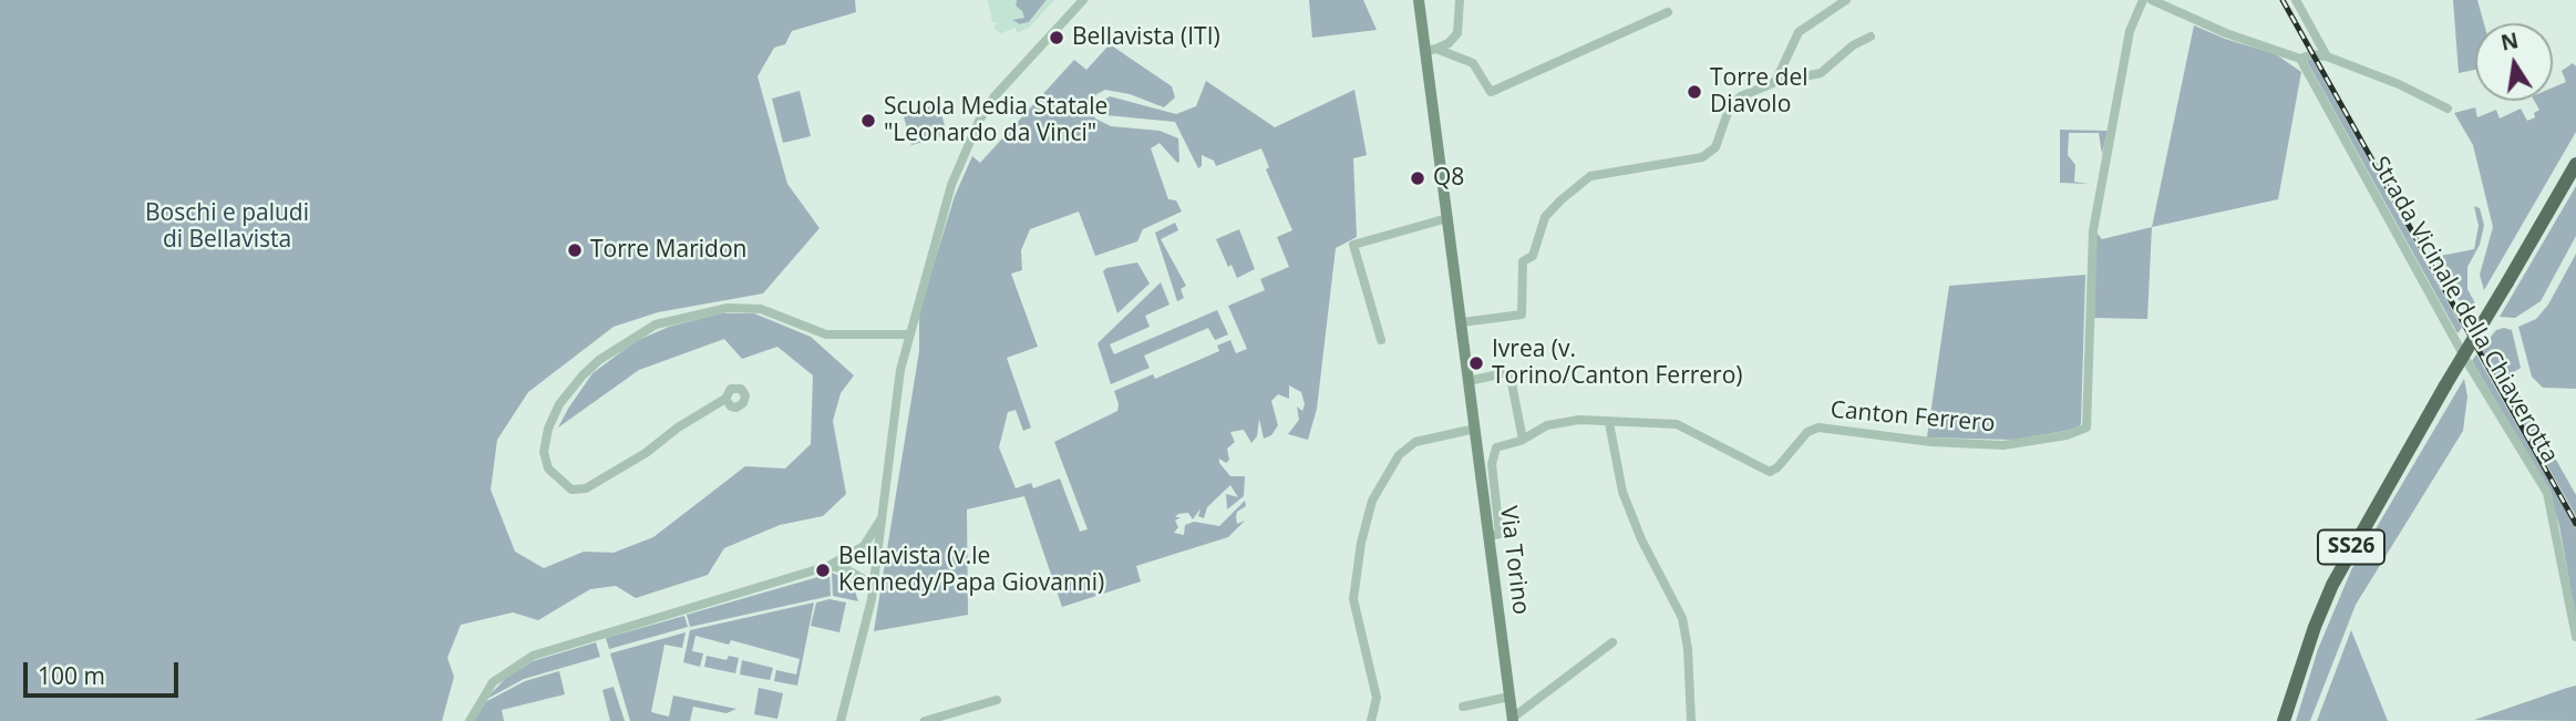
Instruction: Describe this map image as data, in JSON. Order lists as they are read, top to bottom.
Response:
{
  "streets": {
    "main road": ["SS26"],
    "street": ["Strada Vicinale della Chiaverotta", "Canton Ferrero", "Via Torino"]
  },
  "crossings": [
    ["Canton Ferrero", "Via Torino"]
  ],
  "parks": ["Boschi e paludi di Bellavista"],
  "places": [
    "Bellavista (ITI)",
    "Torre del Diavolo",
    "Scuola Media Statale \"Leonardo da Vinci\"",
    "Q8",
    "Torre Maridon",
    "Ivrea (v. Torino/Canton Ferrero)",
    "Bellavista (v.le Kennedy/Papa Giovanni)"
  ],
  "scale_bar": "100 m",
  "north": "top"
}
